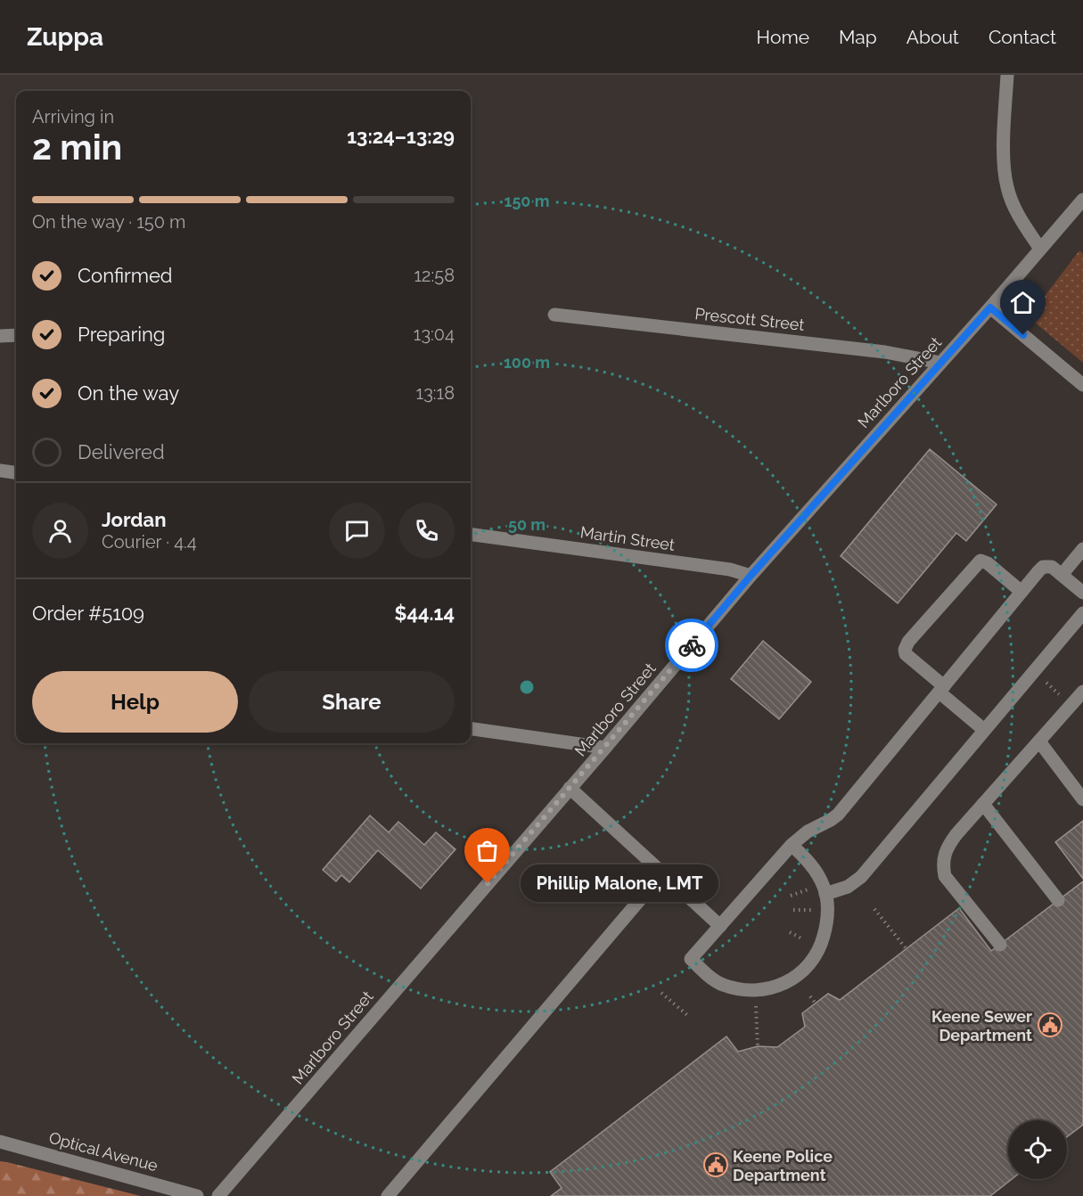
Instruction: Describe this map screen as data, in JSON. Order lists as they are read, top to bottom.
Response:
{
  "streets": {
    "street": [
      "Prescott Street",
      "Marlboro Street",
      "Martin Street",
      "Optical Avenue"
    ]
  },
  "crossings": [
    ["Prescott Street", "Marlboro Street"],
    ["Marlboro Street", "Martin Street"]
  ],
  "places": {
    "other": ["Phillip Malone, LMT"],
    "public building": ["Keene Sewer Department", "Keene Police Department"]
  },
  "page": {
    "header": "Zuppa",
    "nav": [
      "Home",
      "Map",
      "About",
      "Contact"
    ],
    "heading": ["2 min", "Arriving in", "13:24–13:29"],
    "panel": [
      "Jordan",
      "Courier · 4.4",
      "Order #5109",
      "$44.14"
    ],
    "bar": "On the way · 150 m",
    "list": [
      ["Confirmed", "12:58"],
      ["Preparing", "13:04"],
      ["On the way", "13:18"],
      "Delivered"
    ],
    "buttons": ["Help", "Share"],
    "bubble": "Phillip Malone, LMT"
  },
  "rings": ["150 m", "100 m", "50 m"]
}
